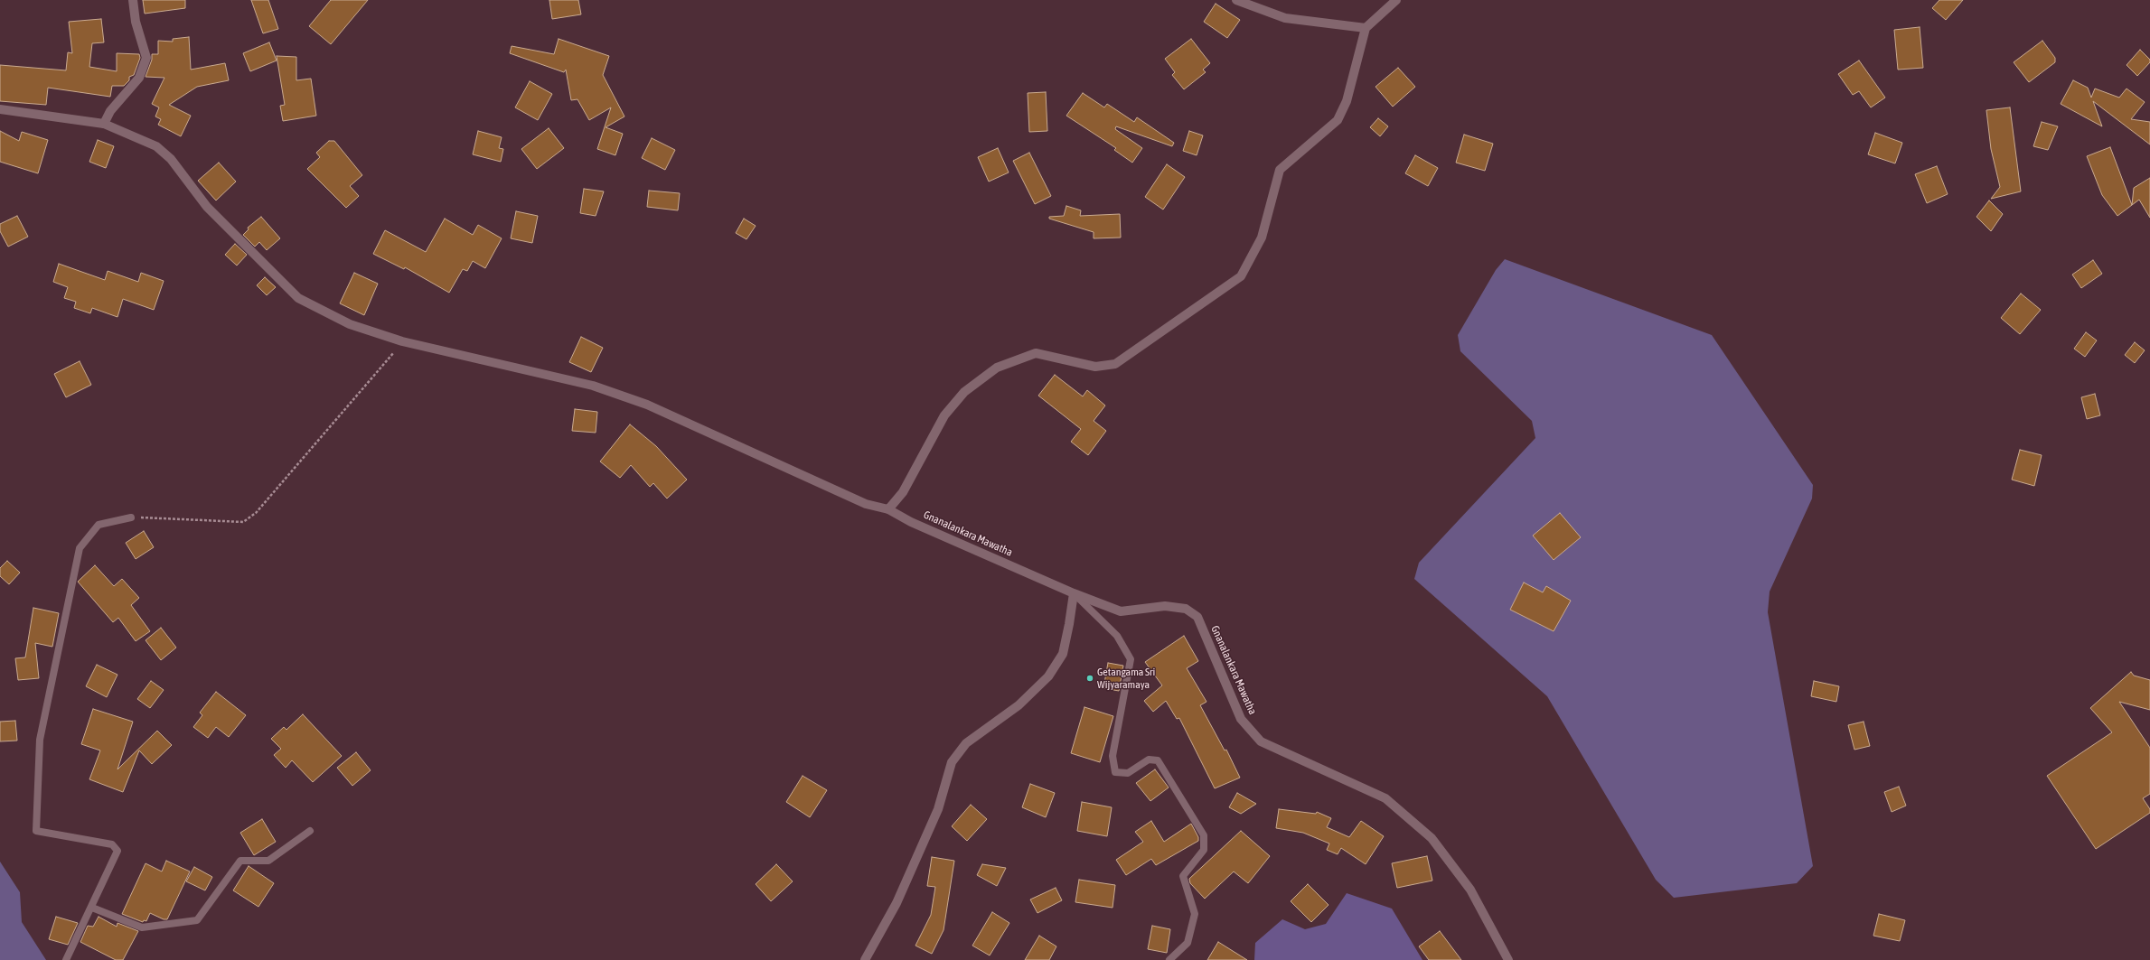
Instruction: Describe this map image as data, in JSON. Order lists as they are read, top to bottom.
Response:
{
  "streets": {
    "street": ["Gnanalankara Mawatha"]
  },
  "places": ["Getangama Sri Wijyaramaya"]
}
